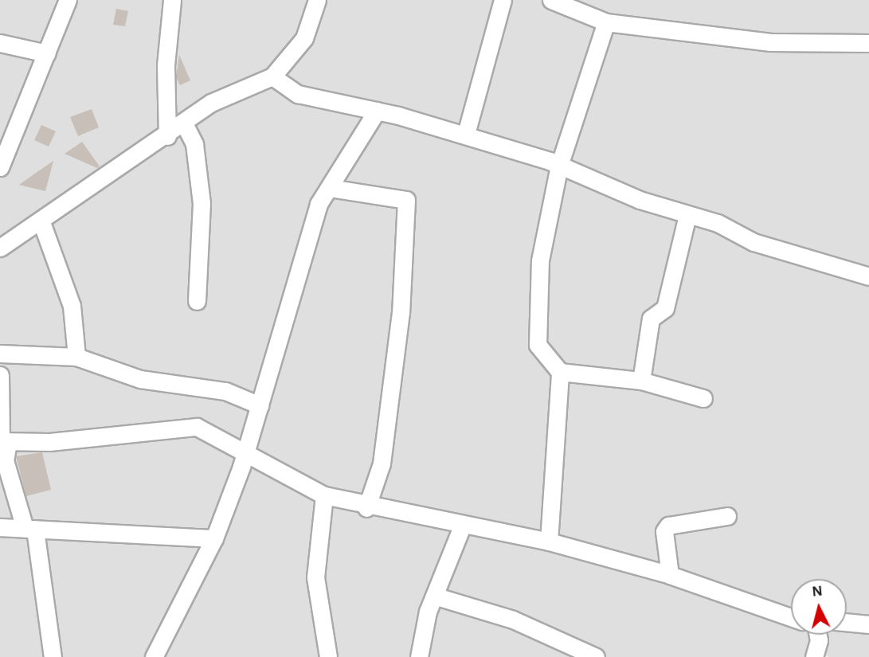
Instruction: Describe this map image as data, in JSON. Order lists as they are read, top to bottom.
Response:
{
  "north": "top"
}
